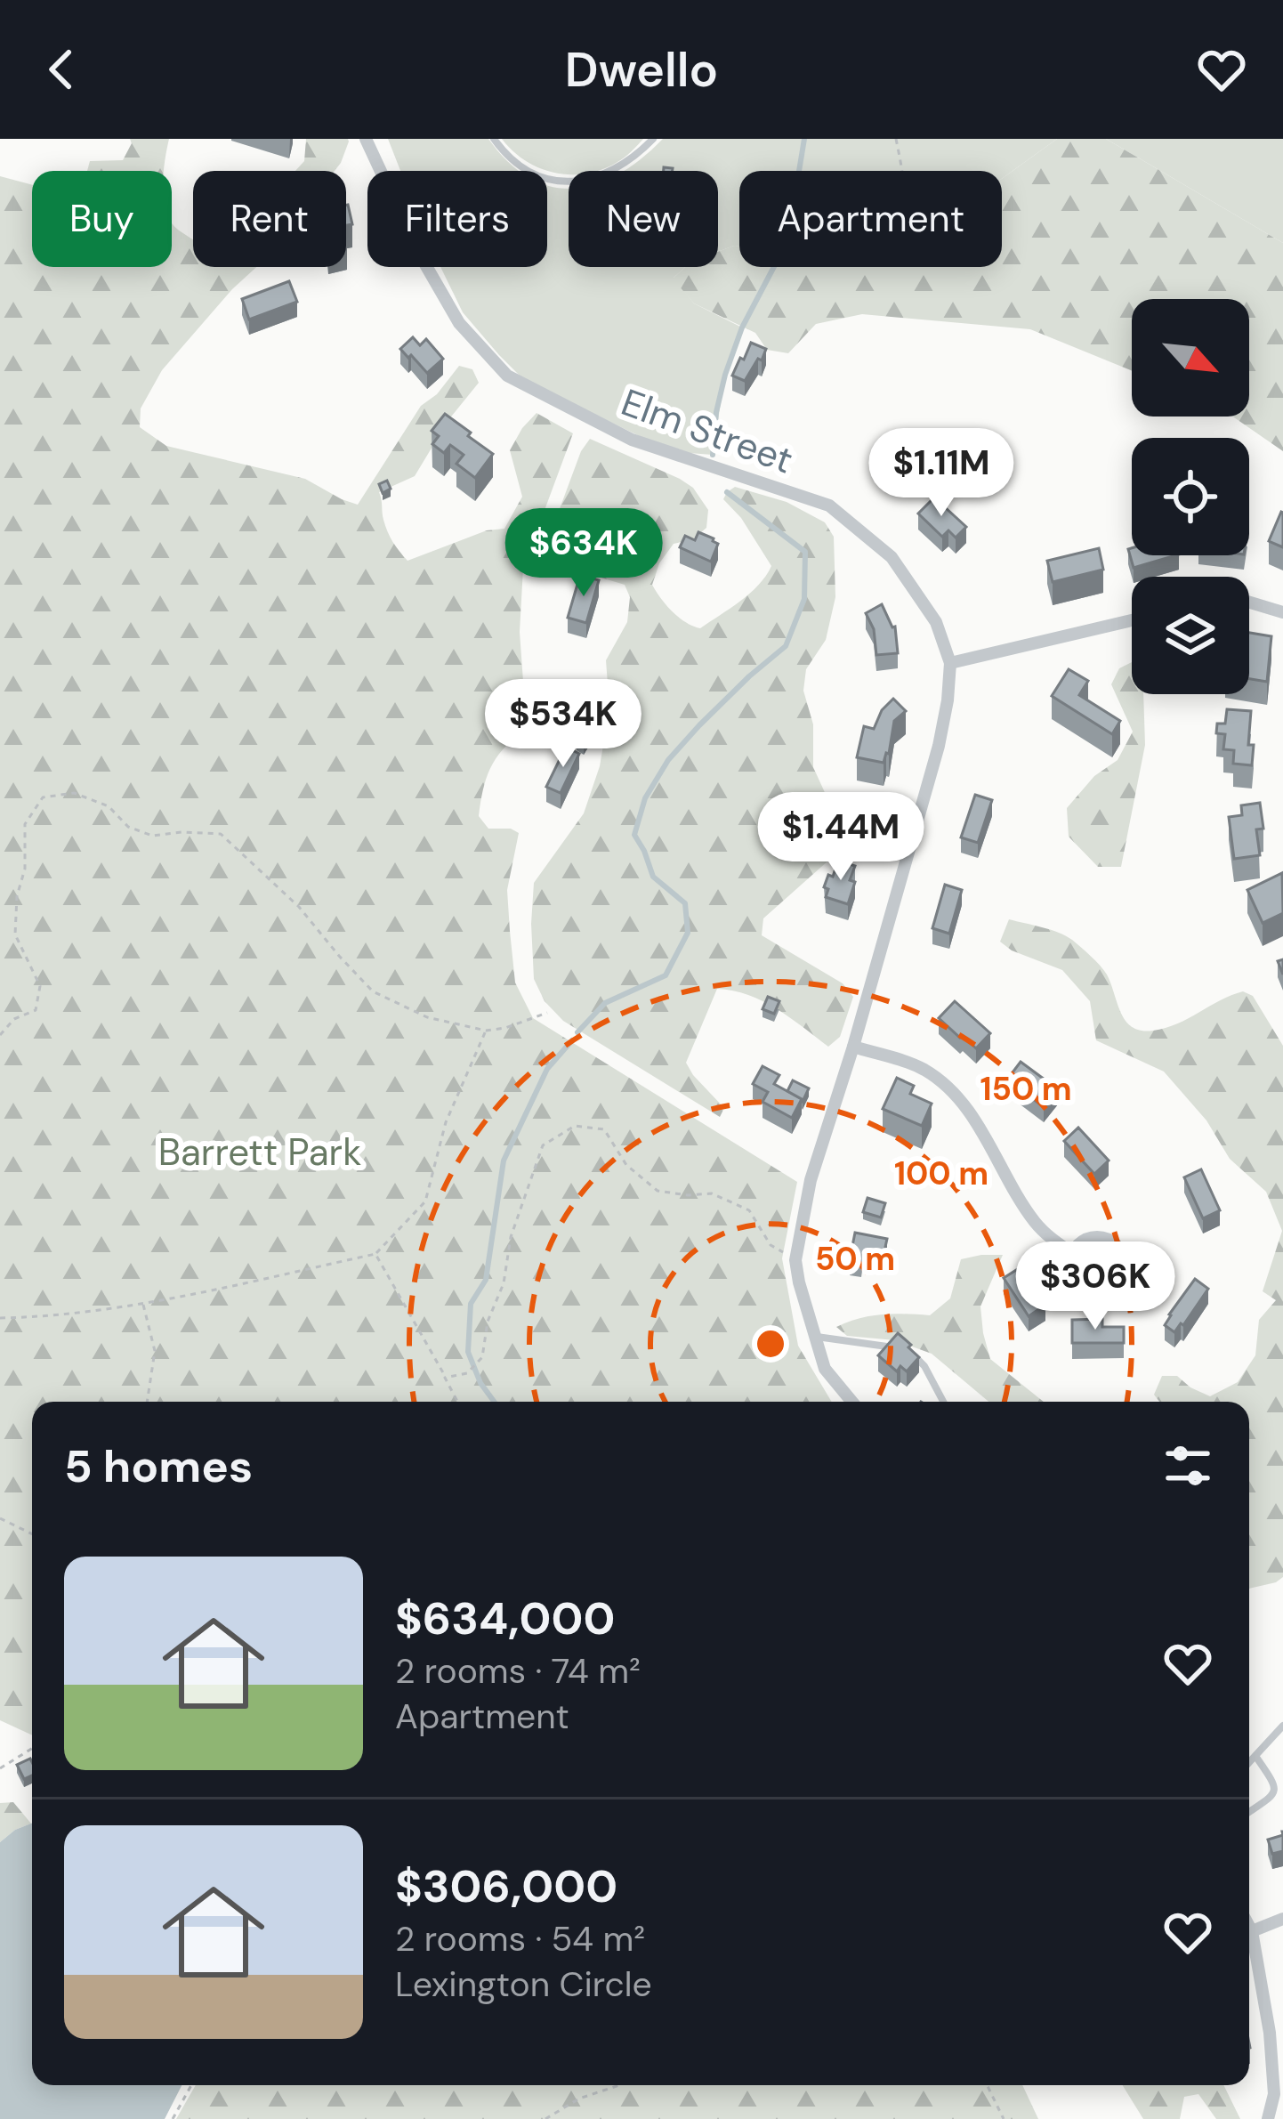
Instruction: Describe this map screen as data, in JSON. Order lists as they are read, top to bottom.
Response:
{
  "streets": {
    "street": ["Elm Street"]
  },
  "parks": ["Barrett Park"],
  "north": "bottom right",
  "page": {
    "header": "Dwello",
    "chip": [
      "Buy",
      "Rent",
      "Filters",
      "New",
      "Apartment"
    ],
    "price": [
      "$1.11M",
      "$634K",
      "$534K",
      "$1.44M",
      "$306K"
    ],
    "heading": "5 homes",
    "list": [
      {
        "name": "$634,000",
        "note": "2 rooms · 74 m² · Apartment"
      },
      {
        "name": "$306,000",
        "note": "2 rooms · 54 m² · Lexington Circle"
      }
    ]
  },
  "rings": ["150 m", "100 m", "50 m"]
}
